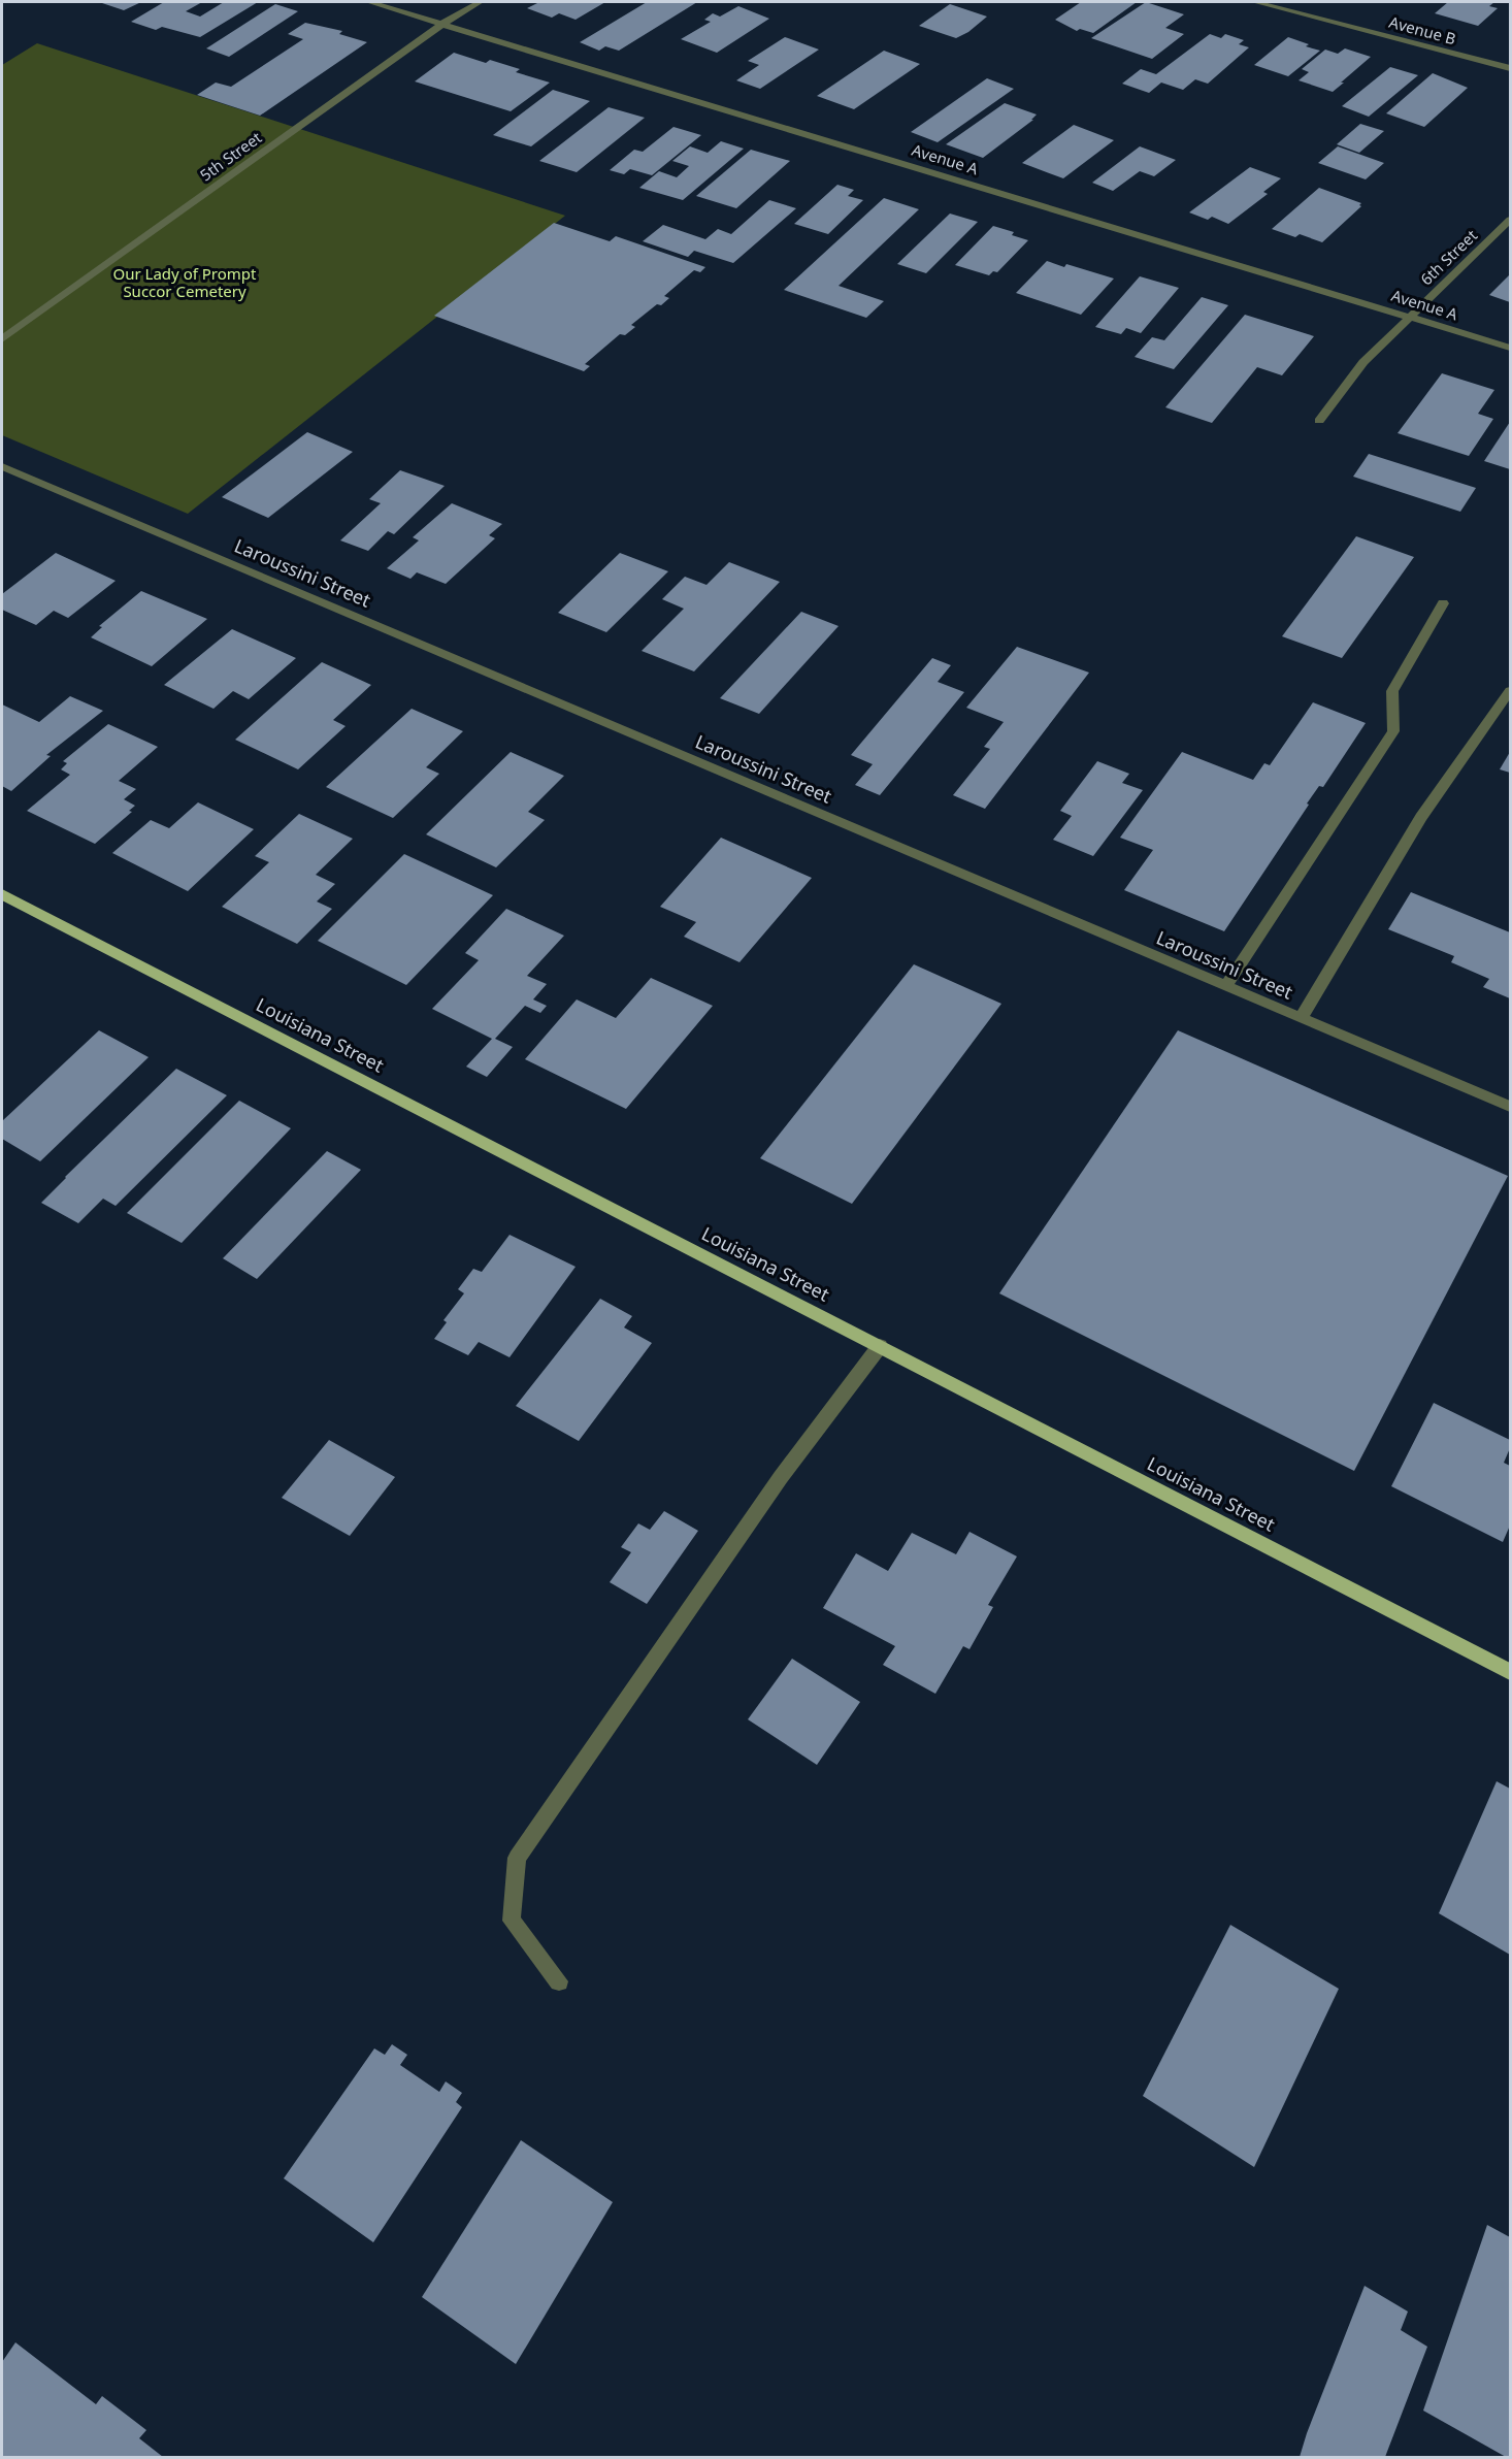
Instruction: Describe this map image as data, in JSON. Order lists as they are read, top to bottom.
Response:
{
  "streets": {
    "main road": ["Louisiana Street"],
    "street": [
      "Avenue B",
      "5th Street",
      "Avenue A",
      "6th Street",
      "Laroussini Street"
    ]
  },
  "crossings": [
    ["5th Street", "Avenue A"],
    ["Avenue A", "6th Street"]
  ],
  "parks": ["Our Lady of Prompt Succor Cemetery"]
}
